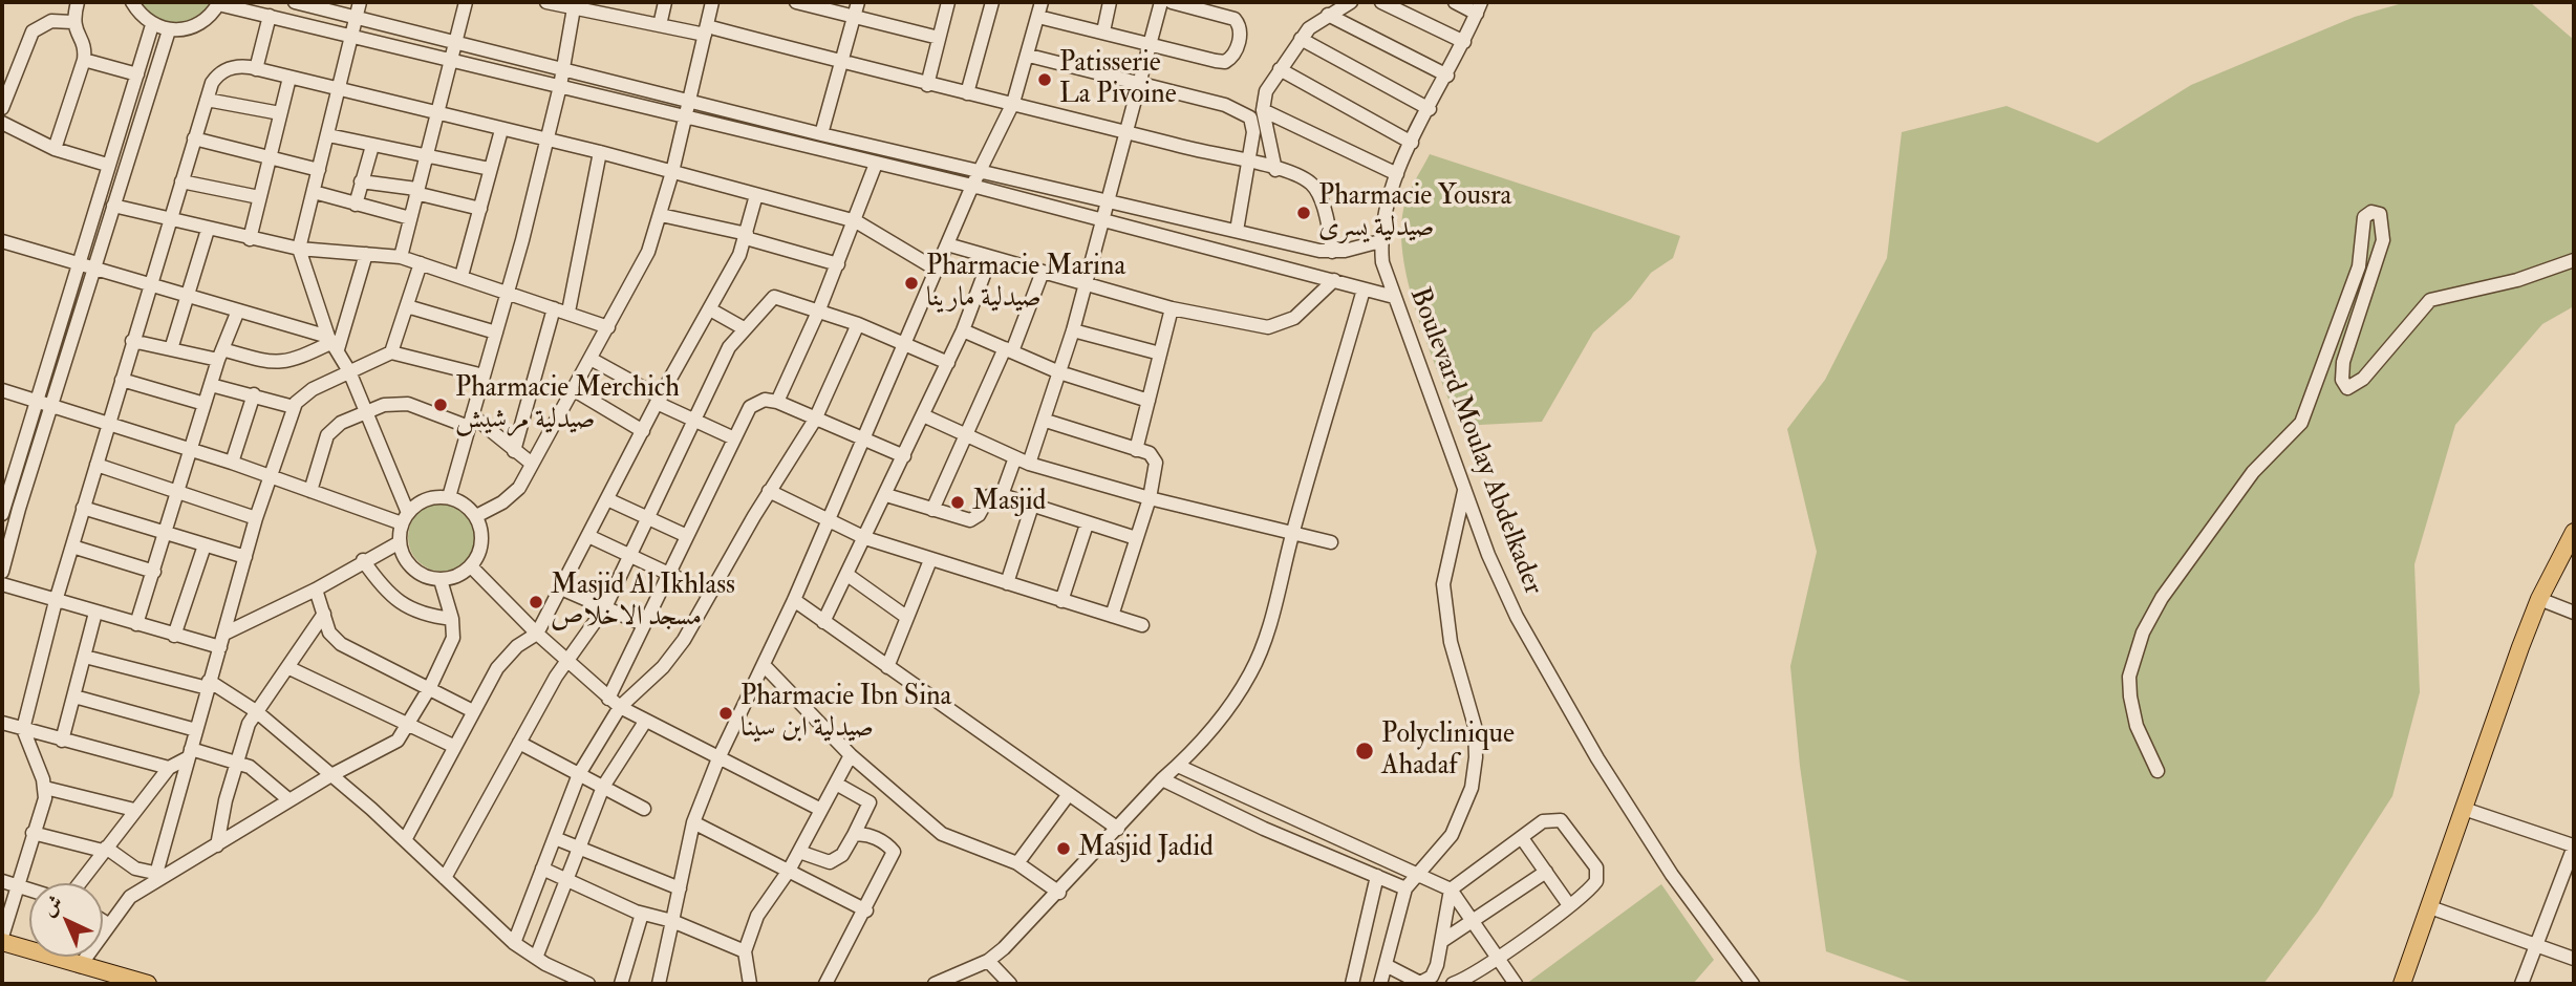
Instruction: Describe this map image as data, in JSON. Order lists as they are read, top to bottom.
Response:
{
  "streets": {
    "street": ["Boulevard Moulay Abdelkader"]
  },
  "places": [
    "Patisserie La Pivoine",
    "Pharmacie Yousra صيدلية يسرى",
    "Pharmacie Marina صيدلية مارينا",
    "Pharmacie Merchich صيدلية مرشيش",
    "Masjid",
    "Masjid Al Ikhlass مسجد الاخلاص",
    "Pharmacie Ibn Sina صيدلية ابن سينا",
    "Polyclinique Ahadaf",
    "Masjid Jadid"
  ],
  "north": "top left"
}
